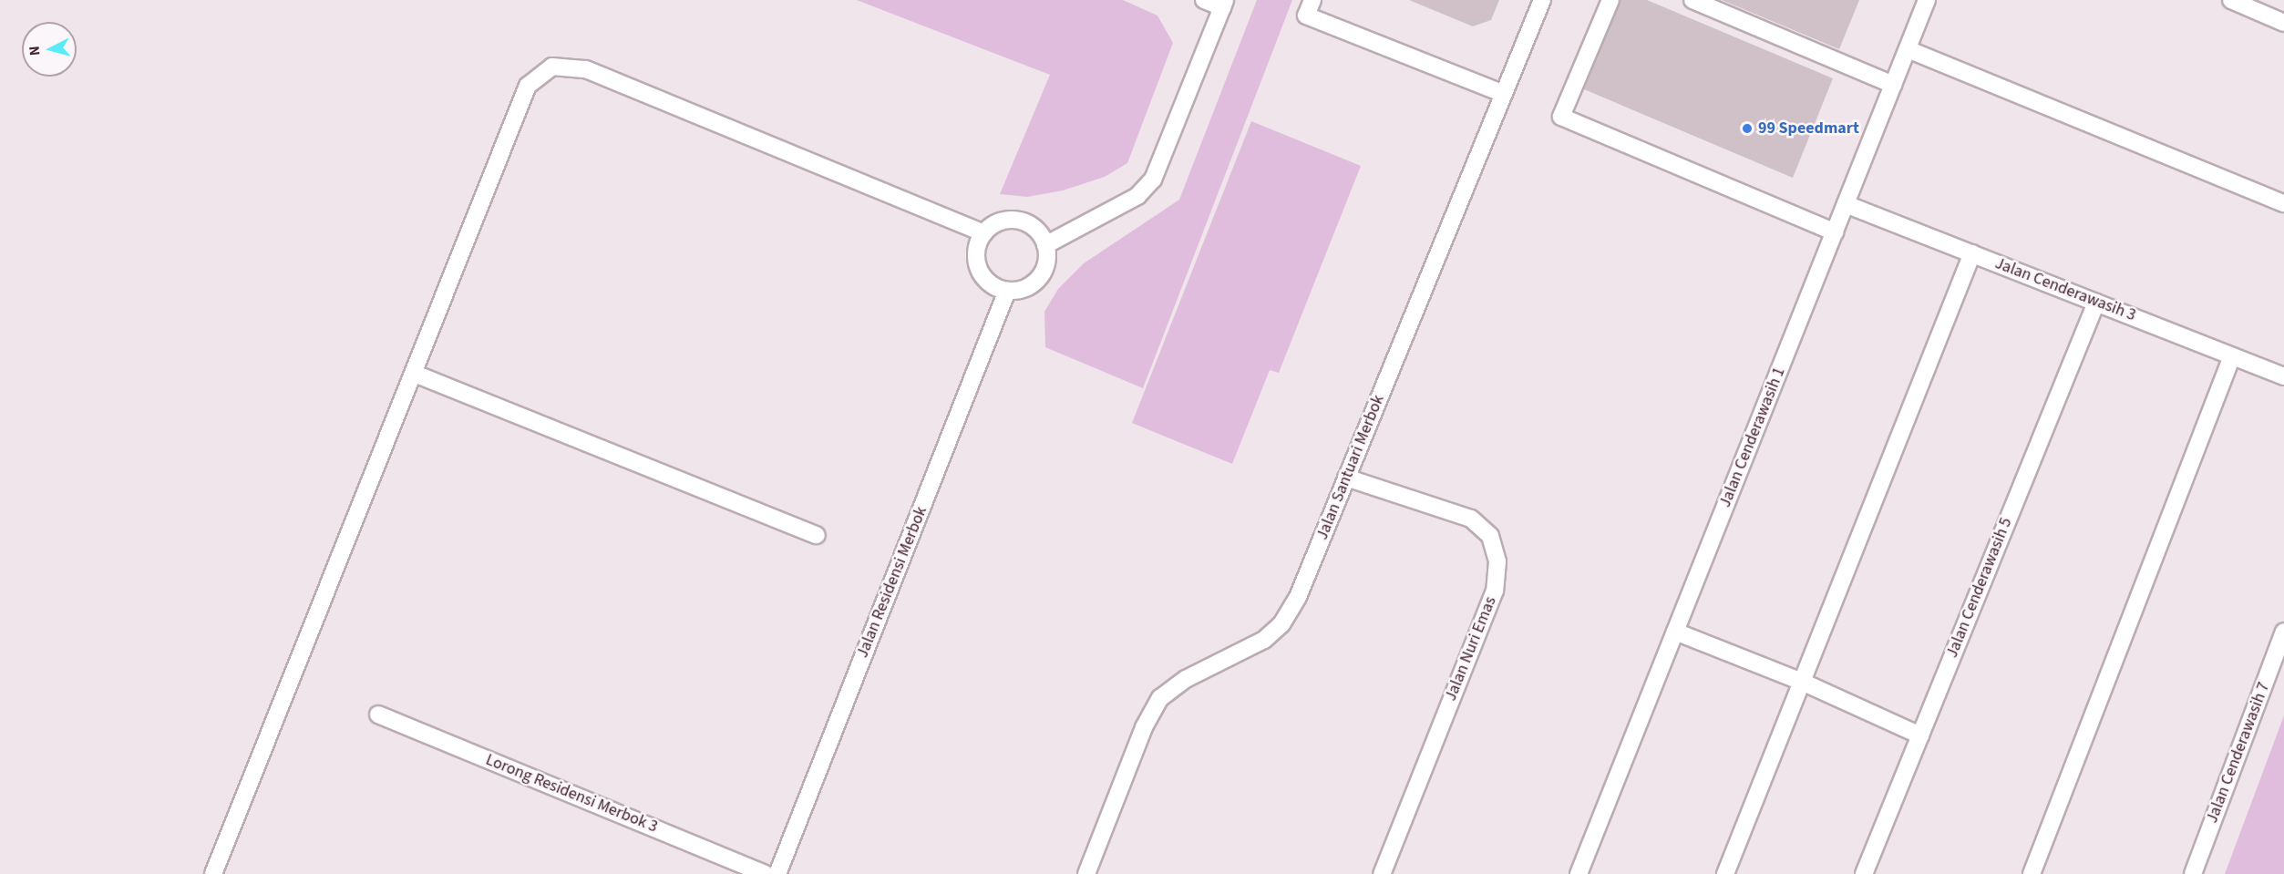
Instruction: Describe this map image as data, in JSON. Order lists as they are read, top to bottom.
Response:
{
  "streets": {
    "street": [
      "Jalan Cenderawasih 3",
      "Jalan Cenderawasih 1",
      "Jalan Santuari Merbok",
      "Jalan Residensi Merbok",
      "Jalan Cenderawasih 5",
      "Jalan Nuri Emas",
      "Jalan Cenderawasih 7",
      "Lorong Residensi Merbok 3"
    ]
  },
  "crossings": [
    ["Jalan Cenderawasih 3", "Jalan Cenderawasih 1"],
    ["Jalan Cenderawasih 3", "Jalan Cenderawasih 5"],
    ["Jalan Santuari Merbok", "Jalan Nuri Emas"]
  ],
  "places": ["99 Speedmart"],
  "north": "left"
}
